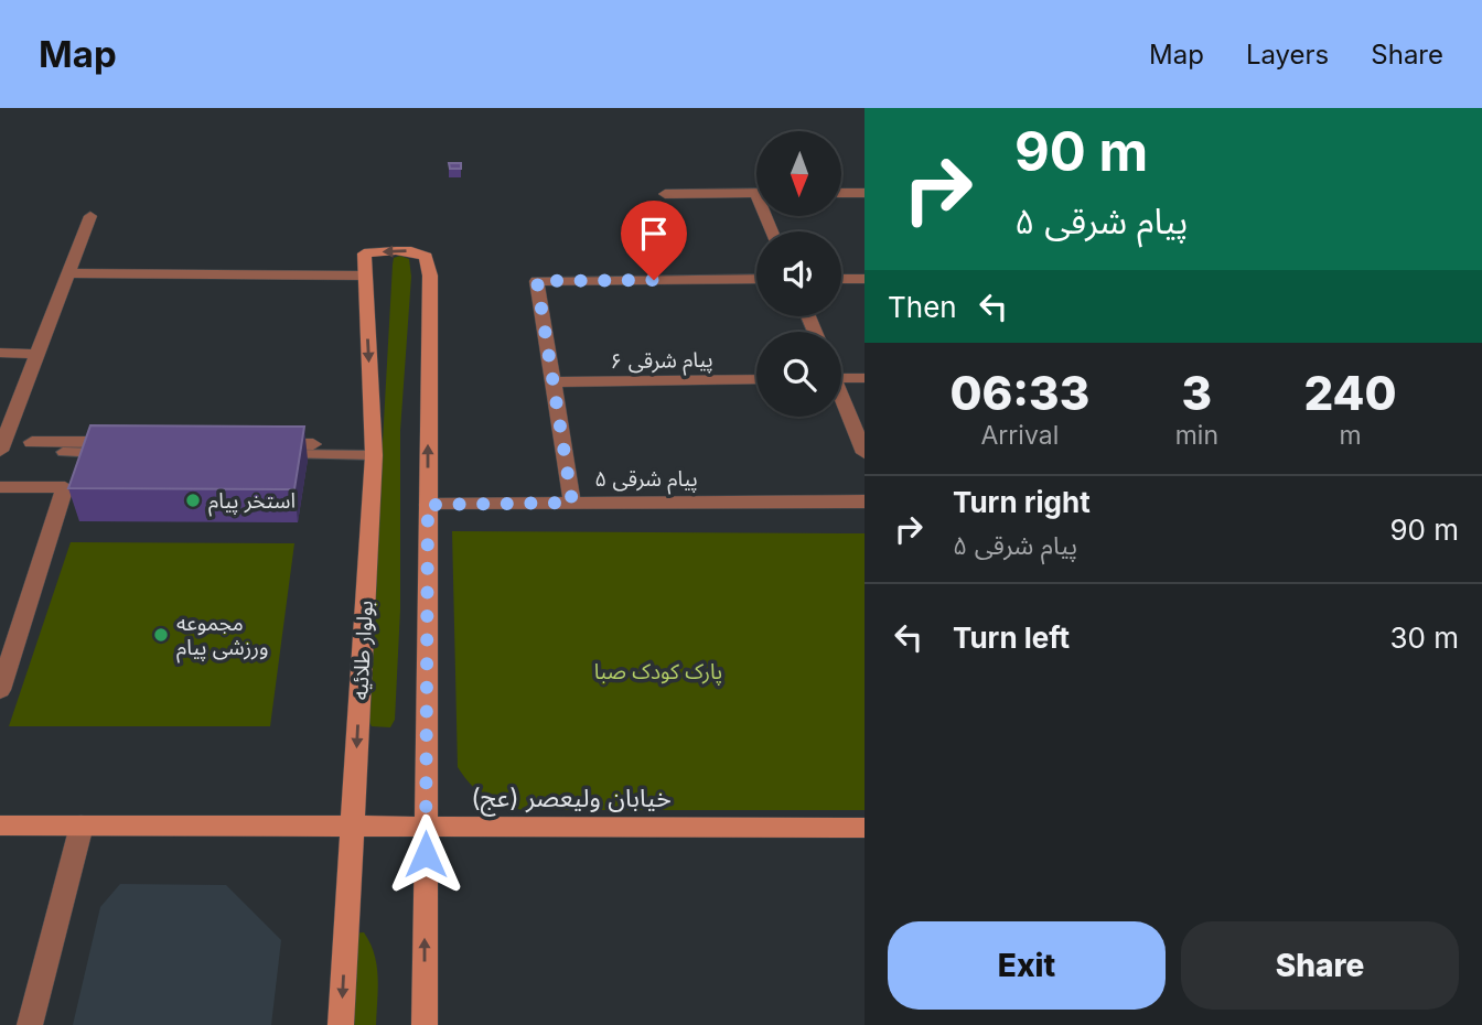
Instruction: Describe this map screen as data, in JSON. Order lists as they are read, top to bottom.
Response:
{
  "streets": {
    "main road": ["بولوار طلائیه", "خیابان ولیعصر (عج)"],
    "street": ["پیام شرقی ۶", "پیام شرقی ۵"]
  },
  "crossings": [
    ["بولوار طلائیه", "خیابان ولیعصر (عج)"]
  ],
  "parks": ["پارک کودک صبا"],
  "places": ["استخر پیام", "مجموعه ورزشی پیام"],
  "north": "bottom",
  "page": {
    "header": "Map",
    "nav": ["Map", "Layers", "Share"],
    "turn": ["90 m", "پیام شرقی ۵"],
    "then": "Then",
    "eta": [
      "06:33",
      "Arrival",
      "3",
      "min",
      "240",
      "m"
    ],
    "list": [
      {
        "name": "Turn right",
        "note": "پیام شرقی ۵",
        "value": "90 m"
      },
      {
        "name": "Turn left",
        "value": "30 m"
      }
    ],
    "buttons": ["Exit", "Share"]
  }
}
